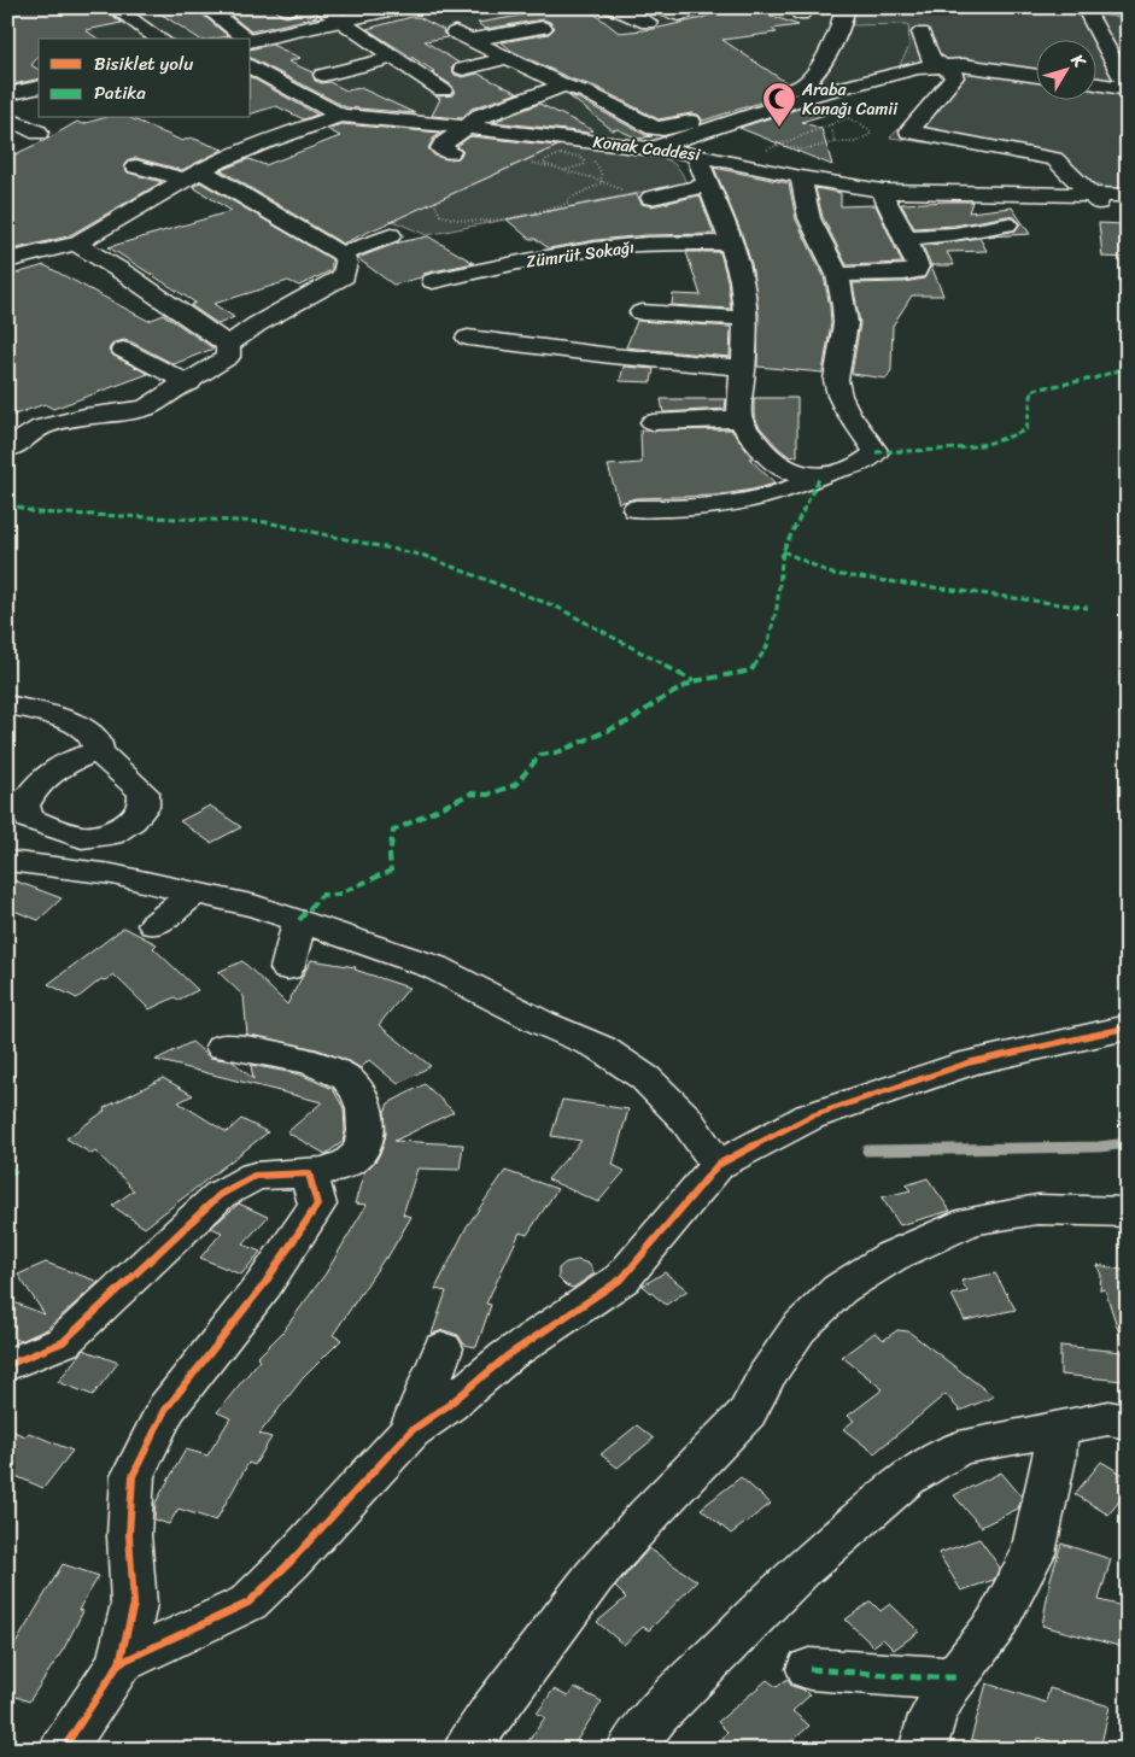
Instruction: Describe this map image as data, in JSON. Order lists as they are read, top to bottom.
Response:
{
  "streets": {
    "street": ["Konak Caddesi", "Zümrüt Sokağı"]
  },
  "places": {
    "mosque": ["Araba Konağı Camii"]
  },
  "legend": ["Bisiklet yolu", "Patika"],
  "north": "top right"
}
